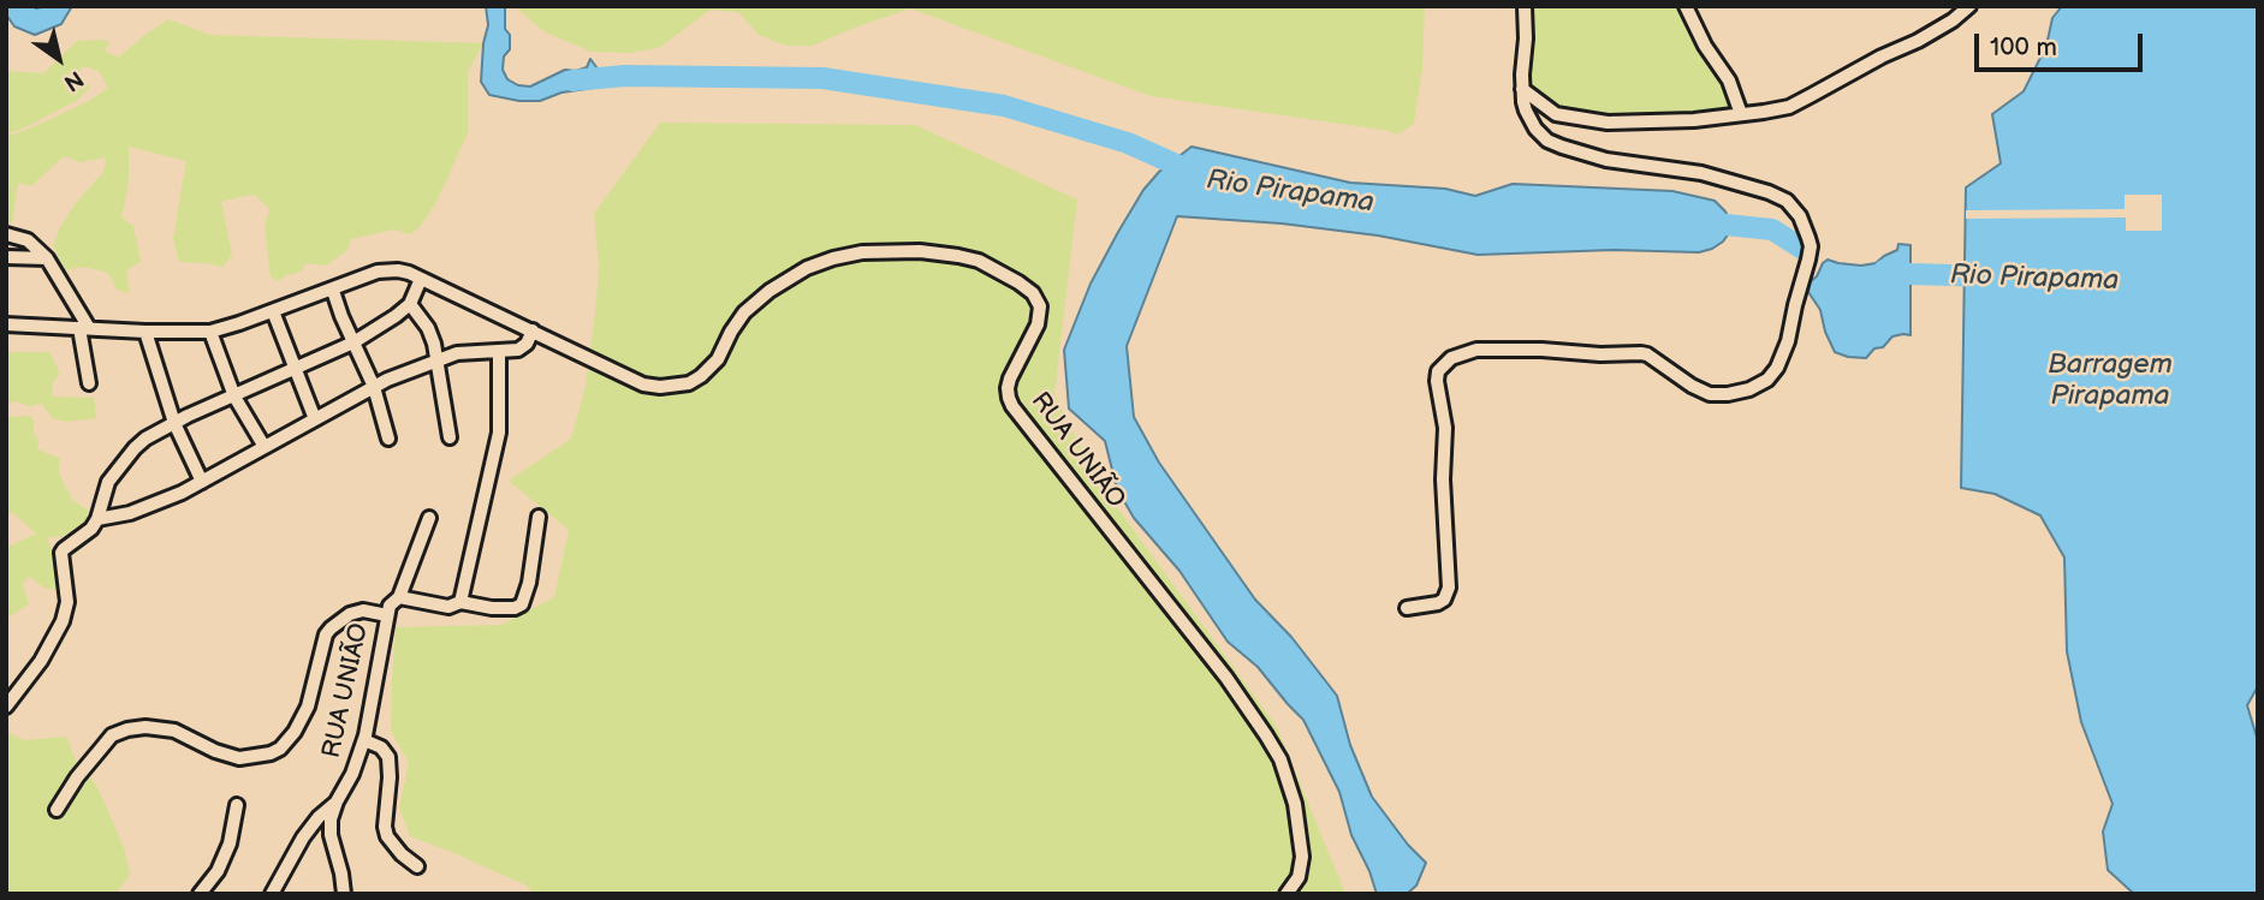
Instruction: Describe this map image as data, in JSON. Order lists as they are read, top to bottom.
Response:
{
  "streets": {
    "street": ["RUA UNIÃO"]
  },
  "water": ["Rio Pirapama", "Barragem Pirapama"],
  "scale_bar": "100 m",
  "north": "bottom right"
}
